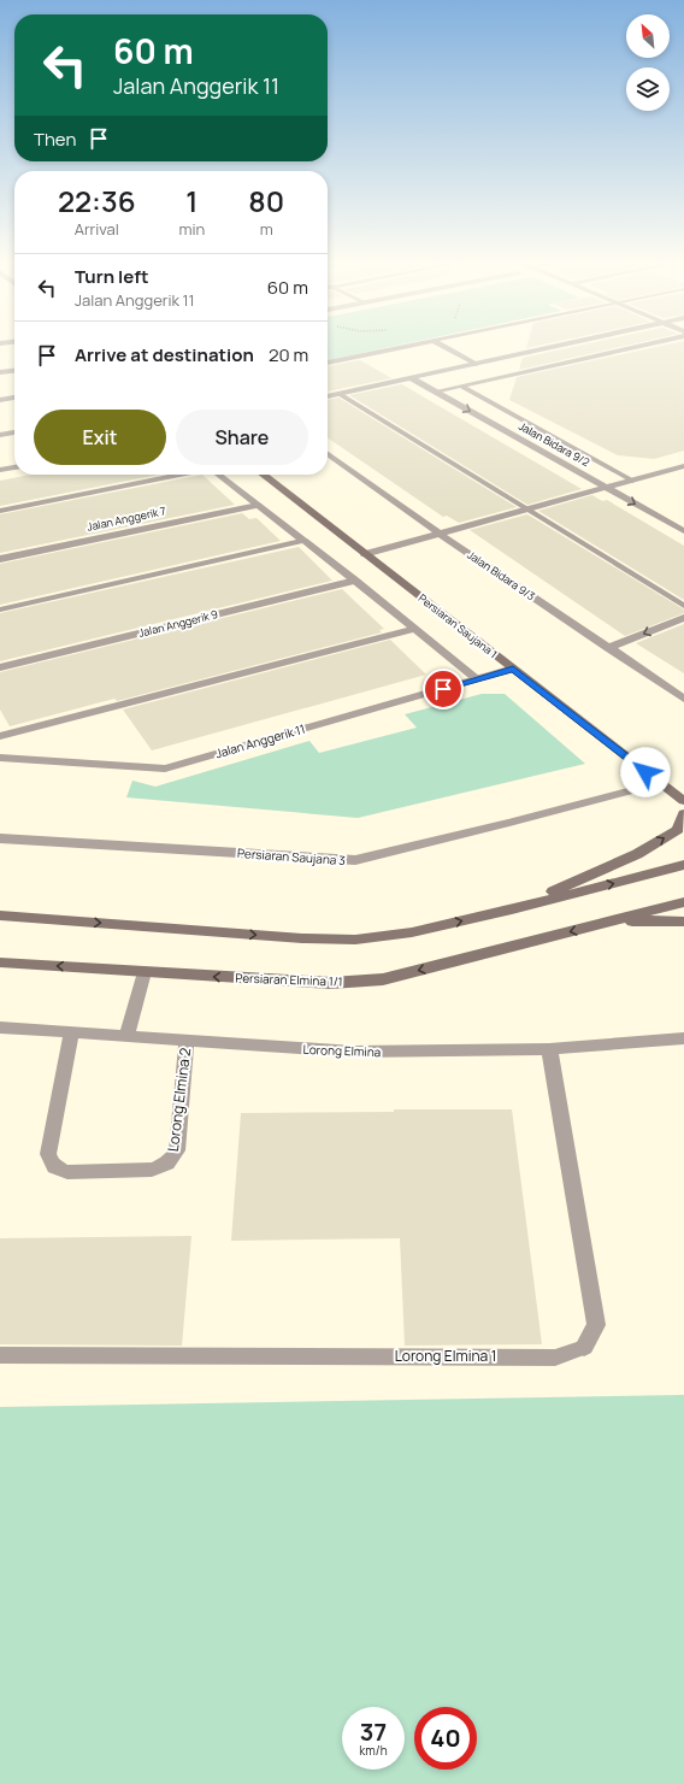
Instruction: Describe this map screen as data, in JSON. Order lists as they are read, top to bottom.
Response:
{
  "streets": {
    "main road": ["Persiaran Saujana 1", "Persiaran Elmina 1/1"],
    "street": [
      "Jalan Bidara 9/2",
      "Jalan Anggerik 7",
      "Jalan Bidara 9/3",
      "Jalan Anggerik 9",
      "Jalan Anggerik 11",
      "Persiaran Saujana 3",
      "Lorong Elmina",
      "Lorong Elmina 2",
      "Lorong Elmina 1"
    ]
  },
  "crossings": [
    ["Persiaran Saujana 1", "Jalan Anggerik 11"],
    ["Persiaran Saujana 1", "Persiaran Saujana 3"],
    ["Lorong Elmina", "Lorong Elmina 2"],
    ["Lorong Elmina", "Lorong Elmina 1"]
  ],
  "one_way": ["Jalan Bidara 9/2"],
  "north": "top left",
  "page": {
    "turn": ["60 m", "Jalan Anggerik 11"],
    "then": "Then",
    "eta": [
      "22:36",
      "Arrival",
      "1",
      "min",
      "80",
      "m"
    ],
    "list": [
      {
        "name": "Turn left",
        "note": "Jalan Anggerik 11",
        "value": "60 m"
      },
      {
        "name": "Arrive at destination",
        "value": "20 m"
      }
    ],
    "buttons": ["Exit", "Share"],
    "speed": "37 km/h",
    "limit": "40"
  }
}
